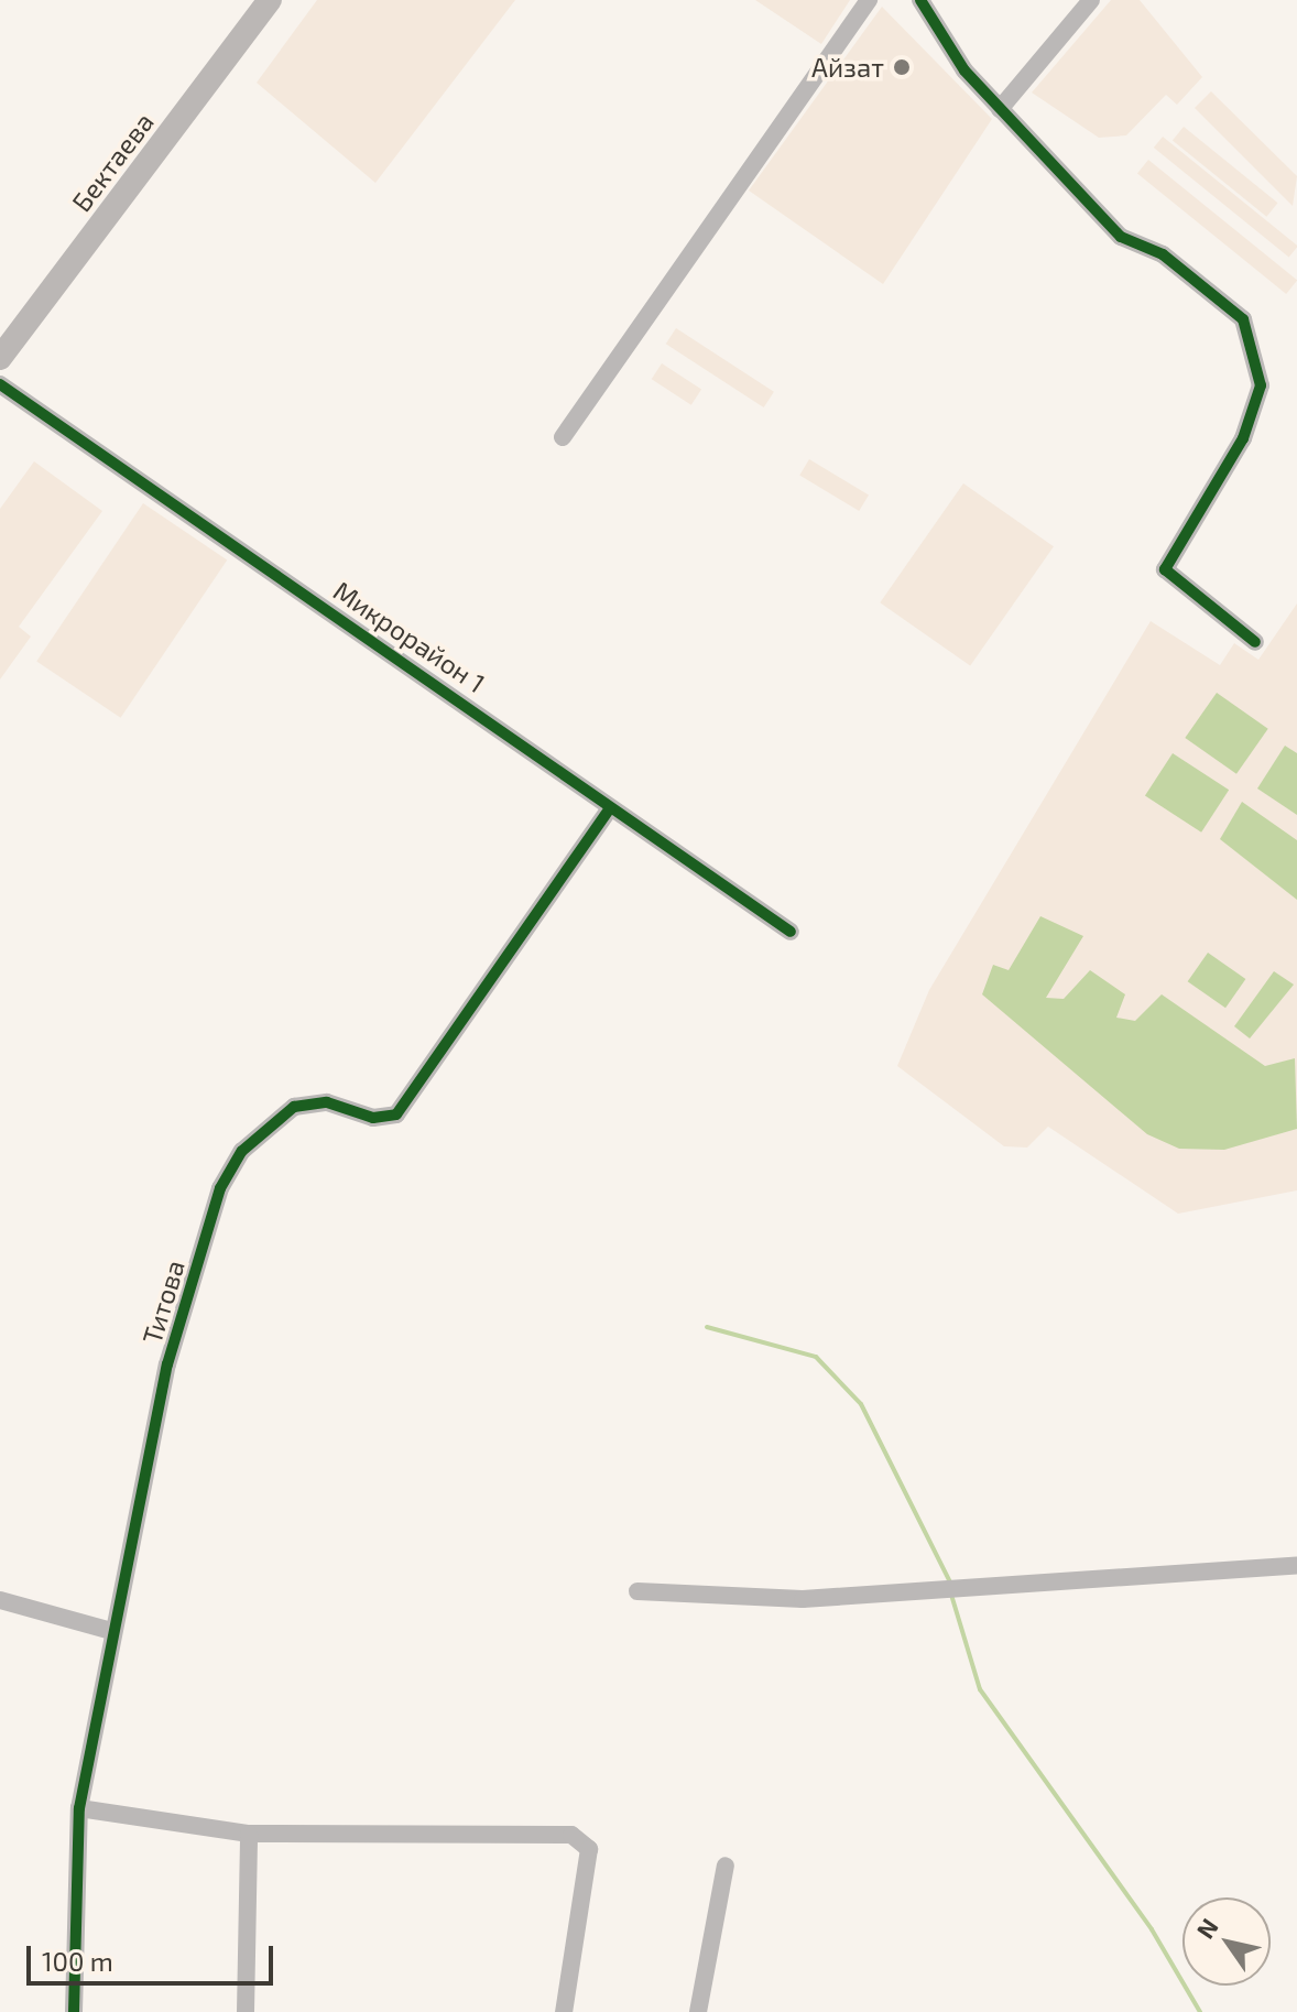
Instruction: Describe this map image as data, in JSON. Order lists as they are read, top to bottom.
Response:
{
  "streets": {
    "street": ["Бектаева", "Микрорайон 1", "Титова"]
  },
  "crossings": [
    ["Микрорайон 1", "Титова"]
  ],
  "places": ["Айзат"],
  "scale_bar": "100 m",
  "north": "top left"
}
